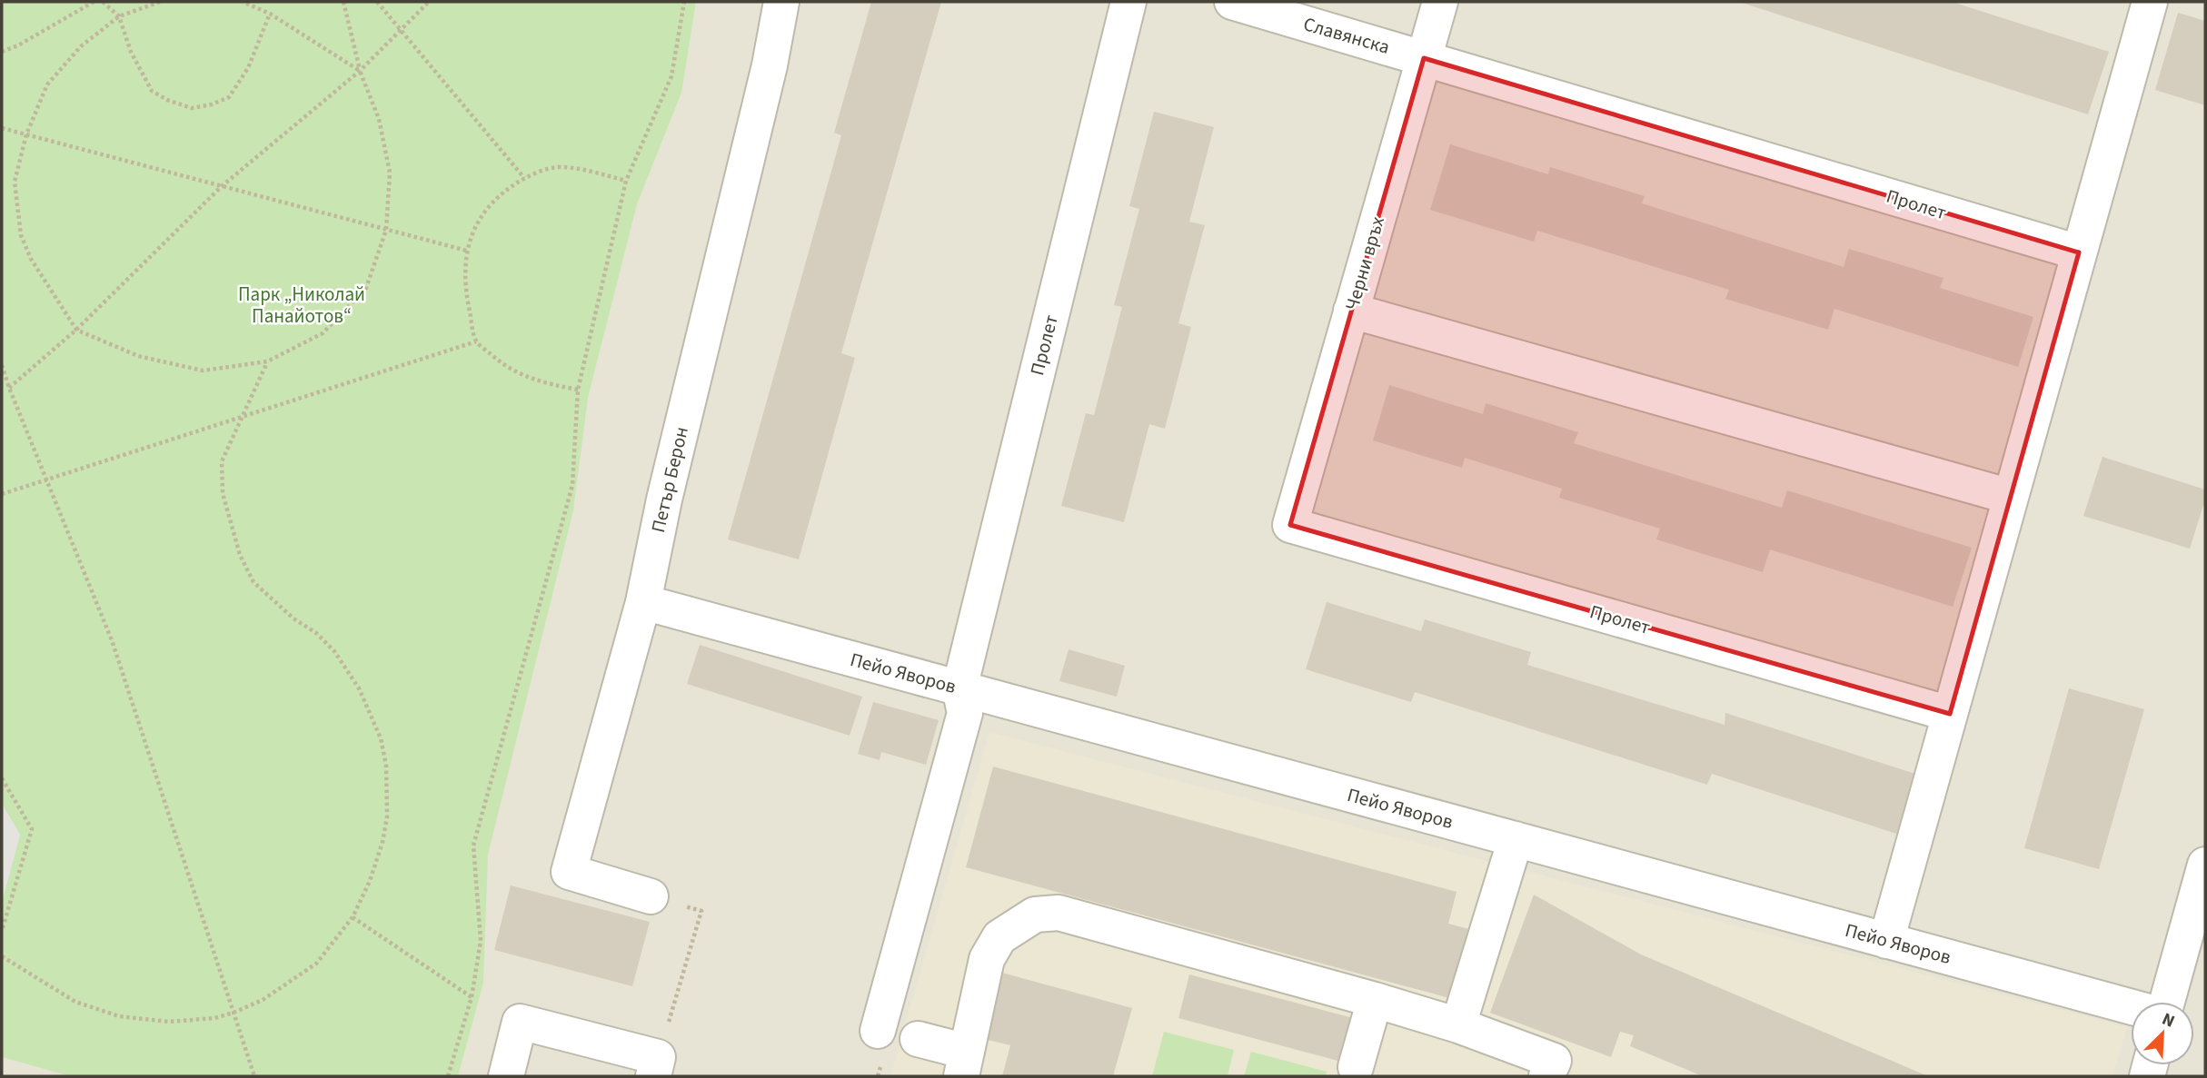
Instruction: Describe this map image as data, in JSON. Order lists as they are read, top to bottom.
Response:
{
  "streets": {
    "street": [
      "Славянска",
      "Пролет",
      "Черни връх",
      "Петър Берон",
      "Пейо Яворов"
    ]
  },
  "crossings": [
    ["Славянска", "Пролет"],
    ["Славянска", "Черни връх"],
    ["Пролет", "Черни връх"],
    ["Пролет", "Пейо Яворов"],
    ["Петър Берон", "Пейо Яворов"]
  ],
  "parks": ["Парк „Николай Панайотов“"],
  "north": "top right"
}
